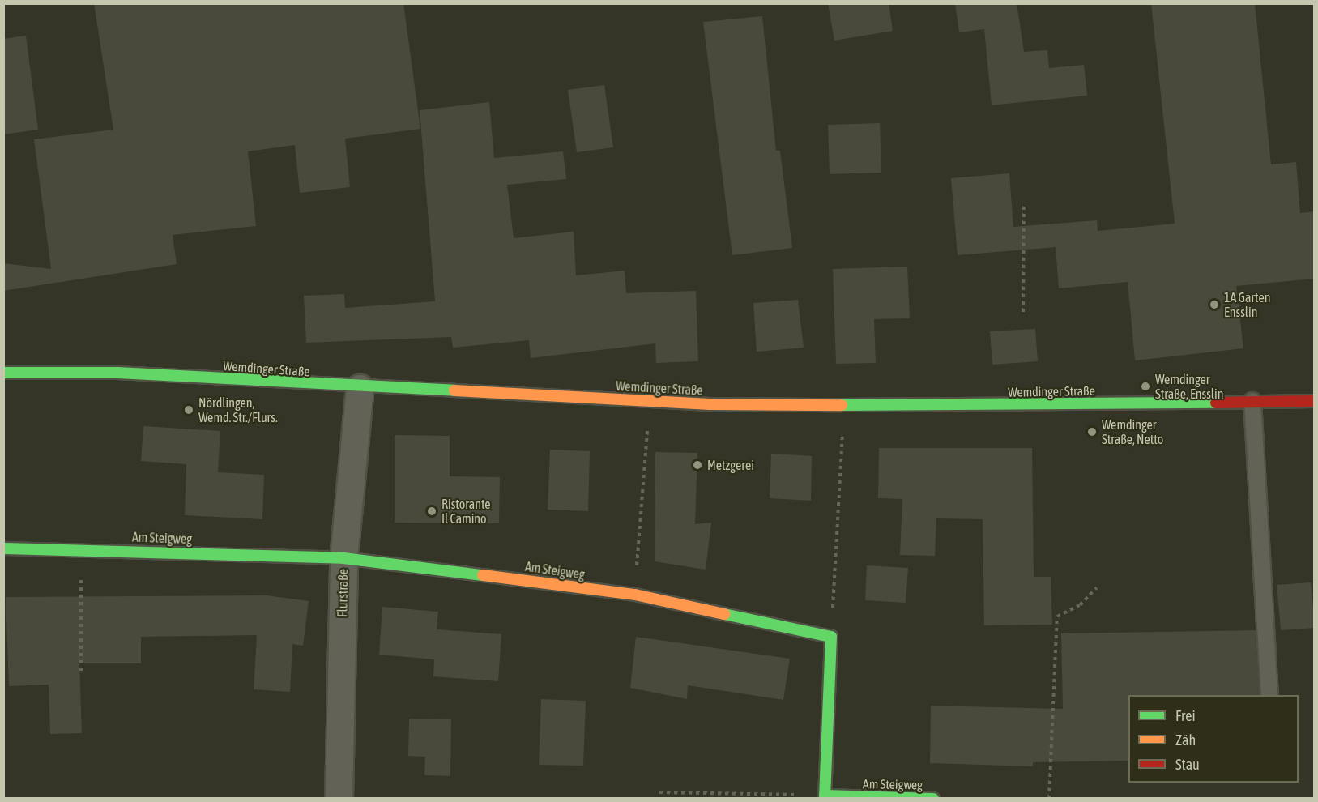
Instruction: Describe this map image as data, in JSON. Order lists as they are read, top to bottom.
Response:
{
  "streets": {
    "main road": ["Wemdinger Straße", "Am Steigweg"],
    "street": ["Flurstraße"]
  },
  "crossings": [
    ["Wemdinger Straße", "Flurstraße"],
    ["Am Steigweg", "Flurstraße"]
  ],
  "places": [
    "1A Garten Ensslin",
    "Wemdinger Straße, Ensslin",
    "Nördlingen, Wemd. Str./Flurs.",
    "Wemdinger Straße, Netto",
    "Metzgerei",
    "Ristorante Il Camino"
  ],
  "legend": ["Frei", "Zäh", "Stau"]
}
